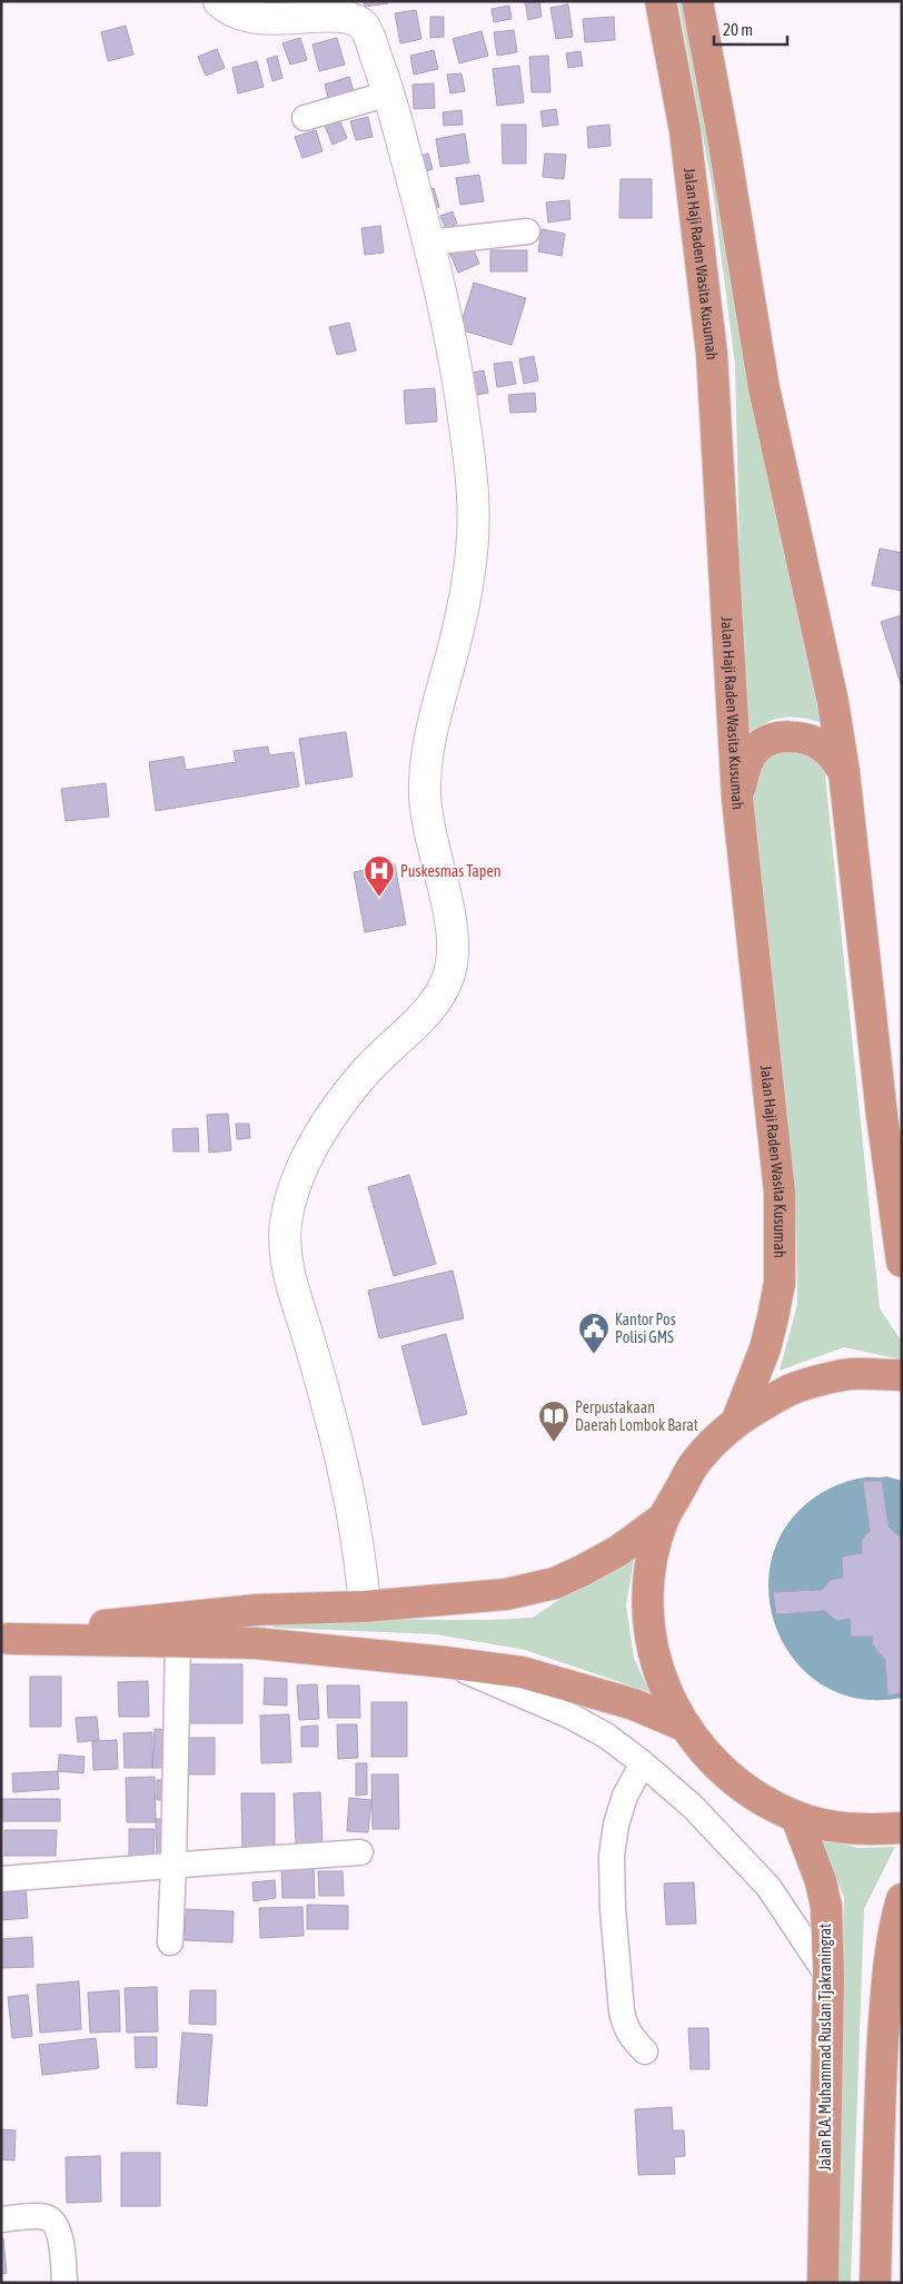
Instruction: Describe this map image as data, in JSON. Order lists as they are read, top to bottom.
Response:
{
  "streets": {
    "highway": ["Jalan Haji Raden Wasita Kusumah", "Jalan R.A. Muhammad Ruslan Tjakraningrat"]
  },
  "places": {
    "hospital": ["Puskesmas Tapen"],
    "public building": ["Kantor Pos Polisi GMS"],
    "library": ["Perpustakaan Daerah Lombok Barat"]
  },
  "scale_bar": "20 m"
}
